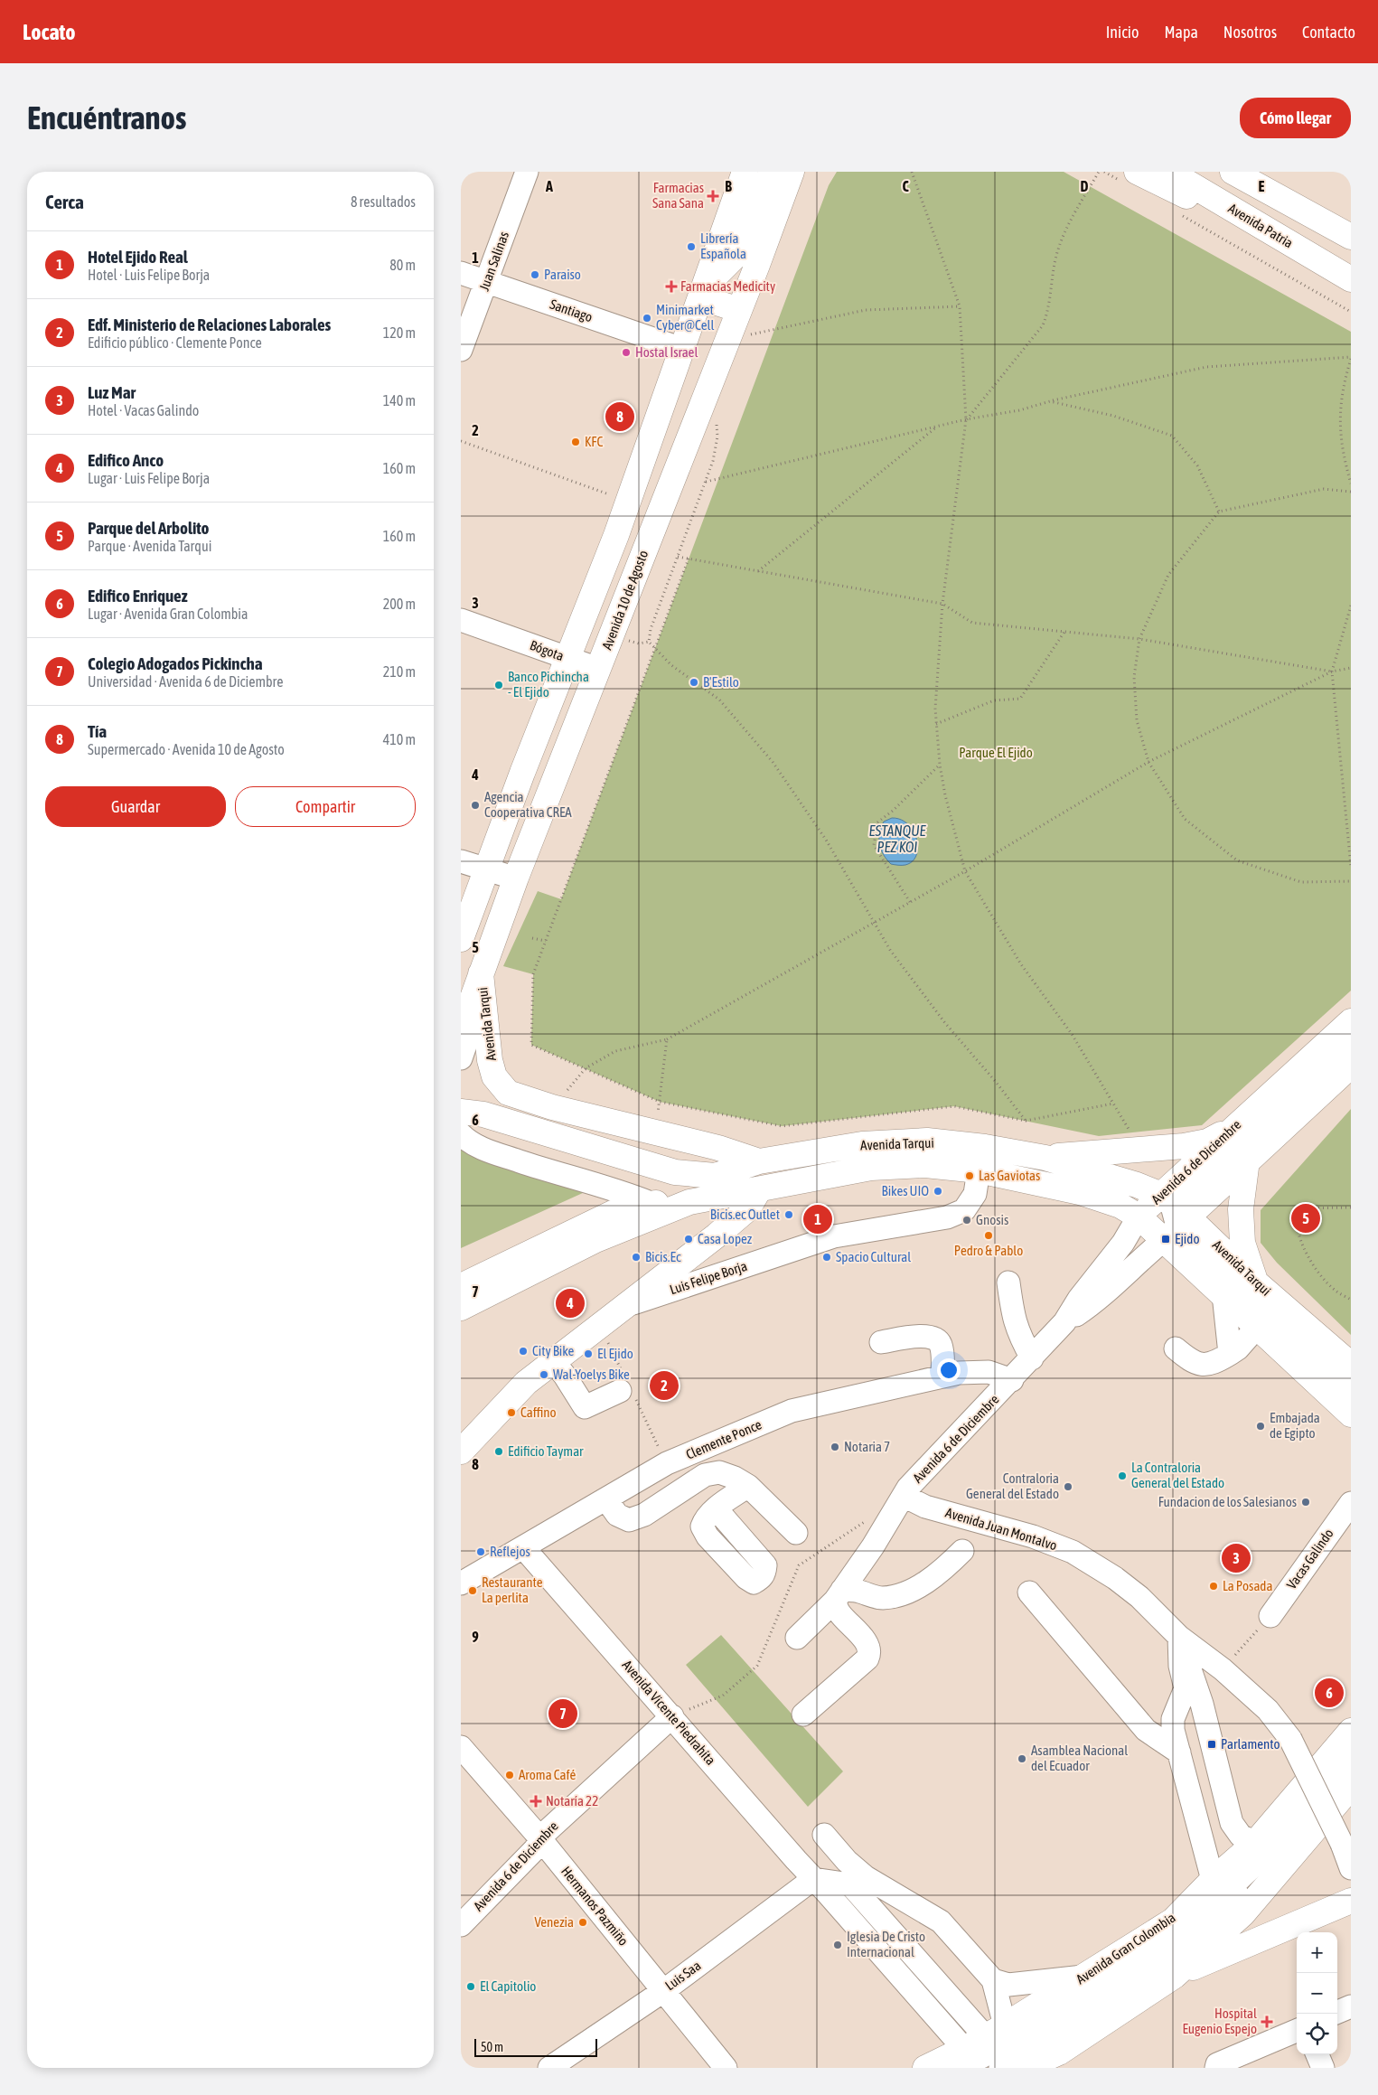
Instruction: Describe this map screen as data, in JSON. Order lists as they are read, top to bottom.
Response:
{
  "streets": {
    "main road": [
      "Avenida Patria",
      "Avenida 10 de Agosto",
      "Avenida Tarqui",
      "Avenida 6 de Diciembre",
      "Luis Felipe Borja",
      "Avenida Gran Colombia"
    ],
    "street": [
      "Juan Salinas",
      "Santiago",
      "Bógota",
      "Clemente Ponce",
      "Avenida Juan Montalvo",
      "Vacas Galindo",
      "Avenida Vicente Piedrahíta",
      "Hermanos Pazmiño",
      "Luis Saa"
    ]
  },
  "crossings": [
    ["Juan Salinas", "Santiago"],
    ["Avenida 10 de Agosto", "Bógota"],
    ["Avenida 10 de Agosto", "Avenida Tarqui"],
    ["Avenida Tarqui", "Avenida 6 de Diciembre"],
    ["Avenida Tarqui", "Luis Felipe Borja"],
    ["Avenida 6 de Diciembre", "Clemente Ponce"],
    ["Avenida 6 de Diciembre", "Avenida Juan Montalvo"],
    ["Avenida 6 de Diciembre", "Avenida Vicente Piedrahíta"],
    ["Avenida 6 de Diciembre", "Hermanos Pazmiño"],
    ["Clemente Ponce", "Avenida Vicente Piedrahíta"],
    ["Avenida Juan Montalvo", "Avenida Gran Colombia"],
    ["Avenida Vicente Piedrahíta", "Avenida Gran Colombia"],
    ["Avenida Vicente Piedrahíta", "Luis Saa"],
    ["Hermanos Pazmiño", "Luis Saa"]
  ],
  "water": ["ESTANQUE PEZ KOI"],
  "parks": ["Parque El Ejido"],
  "places": {
    "health": [
      "Farmacias Sana Sana",
      "Farmacias Medicity",
      "Notaría 22",
      "Hospital Eugenio Espejo"
    ],
    "other": [
      "Librería Española",
      "Paraiso",
      "Minimarket Cyber@Cell",
      "Hostal Israel",
      "KFC",
      "B'Estilo",
      "Banco Pichincha - El Ejido",
      "Agencia Cooperativa CREA",
      "Las Gaviotas",
      "Bikes UIO",
      "Bicis.ec Outlet",
      "Gnosis",
      "Pedro & Pablo",
      "Casa Lopez",
      "Bicis.Ec",
      "Spacio Cultural",
      "City Bike",
      "El Ejido",
      "Wal-Yoelys Bike",
      "Caffino",
      "Embajada de Egipto",
      "Notaria 7",
      "Edificio Taymar",
      "La Contraloria General del Estado",
      "Contraloria General del Estado",
      "Fundacion de los Salesianos",
      "Reflejos",
      "La Posada",
      "Restaurante La perlita",
      "Asamblea Nacional del Ecuador",
      "Aroma Café",
      "Venezia",
      "Iglesia De Cristo Internacional",
      "El Capitolio"
    ],
    "transit": ["Ejido", "Parlamento"]
  },
  "scale_bar": "50 m",
  "page": {
    "header": "Locato",
    "nav": [
      "Inicio",
      "Mapa",
      "Nosotros",
      "Contacto"
    ],
    "buttons": [
      "Cómo llegar",
      ["Guardar", "Compartir"]
    ],
    "title": "Encuéntranos",
    "heading": ["Cerca", "8 resultados"],
    "list": [
      {
        "mark": "1",
        "name": "Hotel Ejido Real",
        "note": "Hotel · Luis Felipe Borja",
        "value": "80 m"
      },
      {
        "mark": "2",
        "name": "Edf. Ministerio de Relaciones Laborales",
        "note": "Edificio público · Clemente Ponce",
        "value": "120 m"
      },
      {
        "mark": "3",
        "name": "Luz Mar",
        "note": "Hotel · Vacas Galindo",
        "value": "140 m"
      },
      {
        "mark": "4",
        "name": "Edifico Anco",
        "note": "Lugar · Luis Felipe Borja",
        "value": "160 m"
      },
      {
        "mark": "5",
        "name": "Parque del Arbolito",
        "note": "Parque · Avenida Tarqui",
        "value": "160 m"
      },
      {
        "mark": "6",
        "name": "Edifico Enriquez",
        "note": "Lugar · Avenida Gran Colombia",
        "value": "200 m"
      },
      {
        "mark": "7",
        "name": "Colegio Adogados Pickincha",
        "note": "Universidad · Avenida 6 de Diciembre",
        "value": "210 m"
      },
      {
        "mark": "8",
        "name": "Tía",
        "note": "Supermercado · Avenida 10 de Agosto",
        "value": "410 m"
      }
    ],
    "pins": [
      "8",
      "5",
      "1",
      "4",
      "2",
      "3",
      "6",
      "7"
    ],
    "map_buttons": ["+", "−"],
    "scale": "50 m"
  },
  "grid": {
    "columns": [
      "A",
      "B",
      "C",
      "D",
      "E"
    ],
    "rows": [
      "1",
      "2",
      "3",
      "4",
      "5",
      "6",
      "7",
      "8",
      "9"
    ]
  }
}
